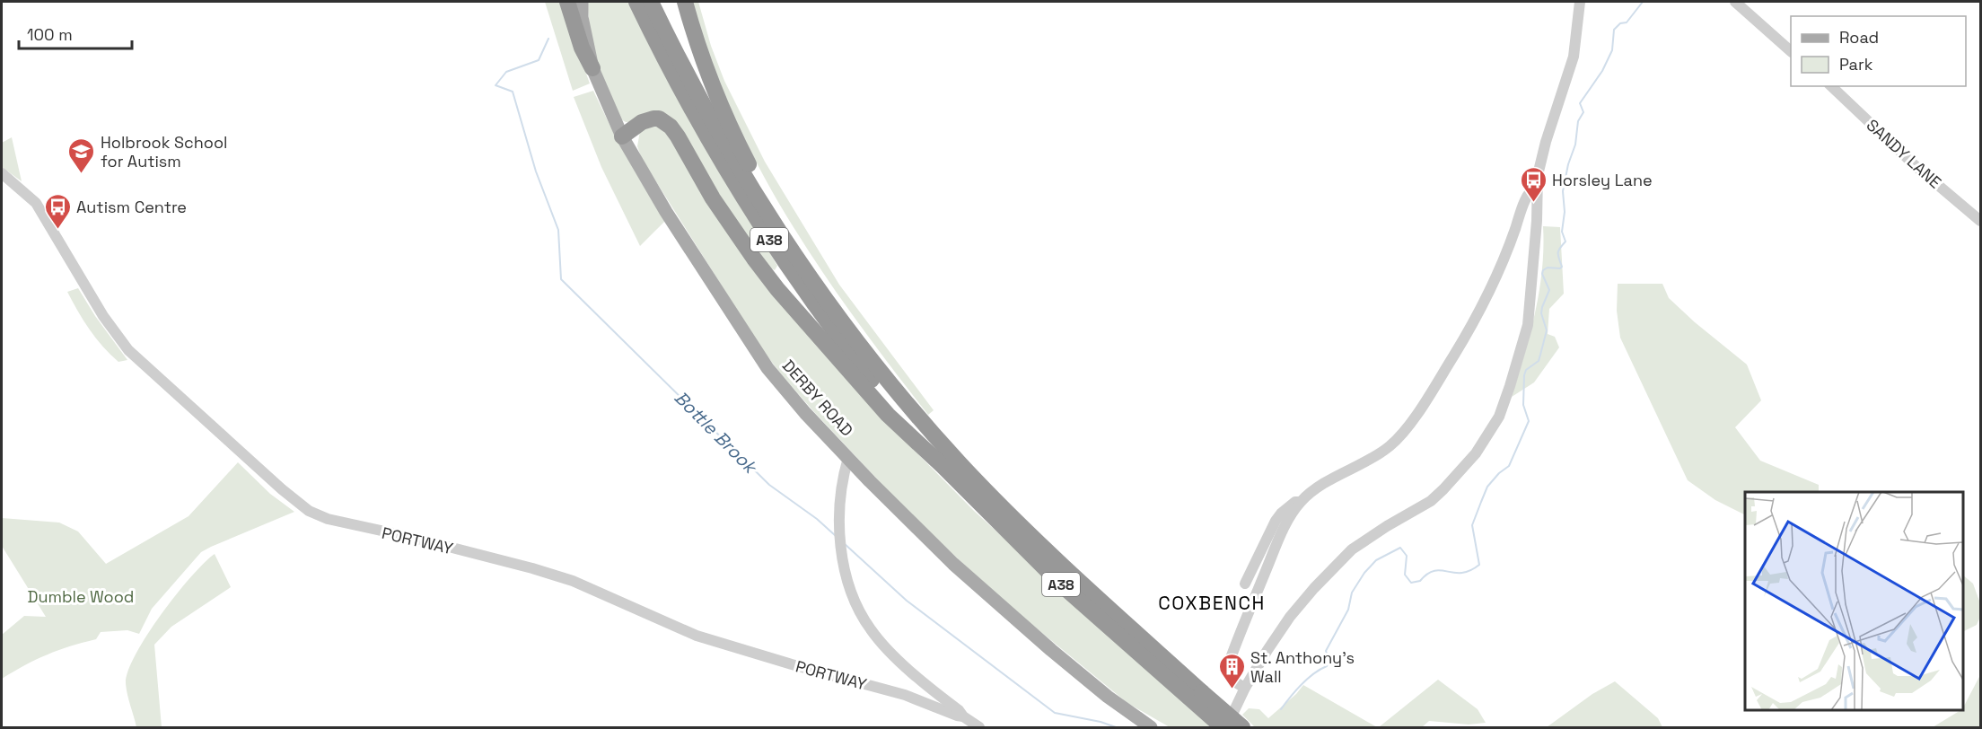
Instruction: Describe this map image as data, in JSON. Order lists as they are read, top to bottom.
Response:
{
  "streets": {
    "highway": ["A38"],
    "main road": ["DERBY ROAD"],
    "street": ["SANDY LANE", "PORTWAY"]
  },
  "districts": ["COXBENCH"],
  "water": ["Bottle Brook"],
  "parks": ["Dumble Wood"],
  "places": {
    "school or university": ["Holbrook School for Autism"],
    "bus stop": ["Horsley Lane", "Autism Centre"],
    "building": ["St. Anthony's Wall"]
  },
  "legend": ["Road", "Park"],
  "scale_bar": "100 m"
}
